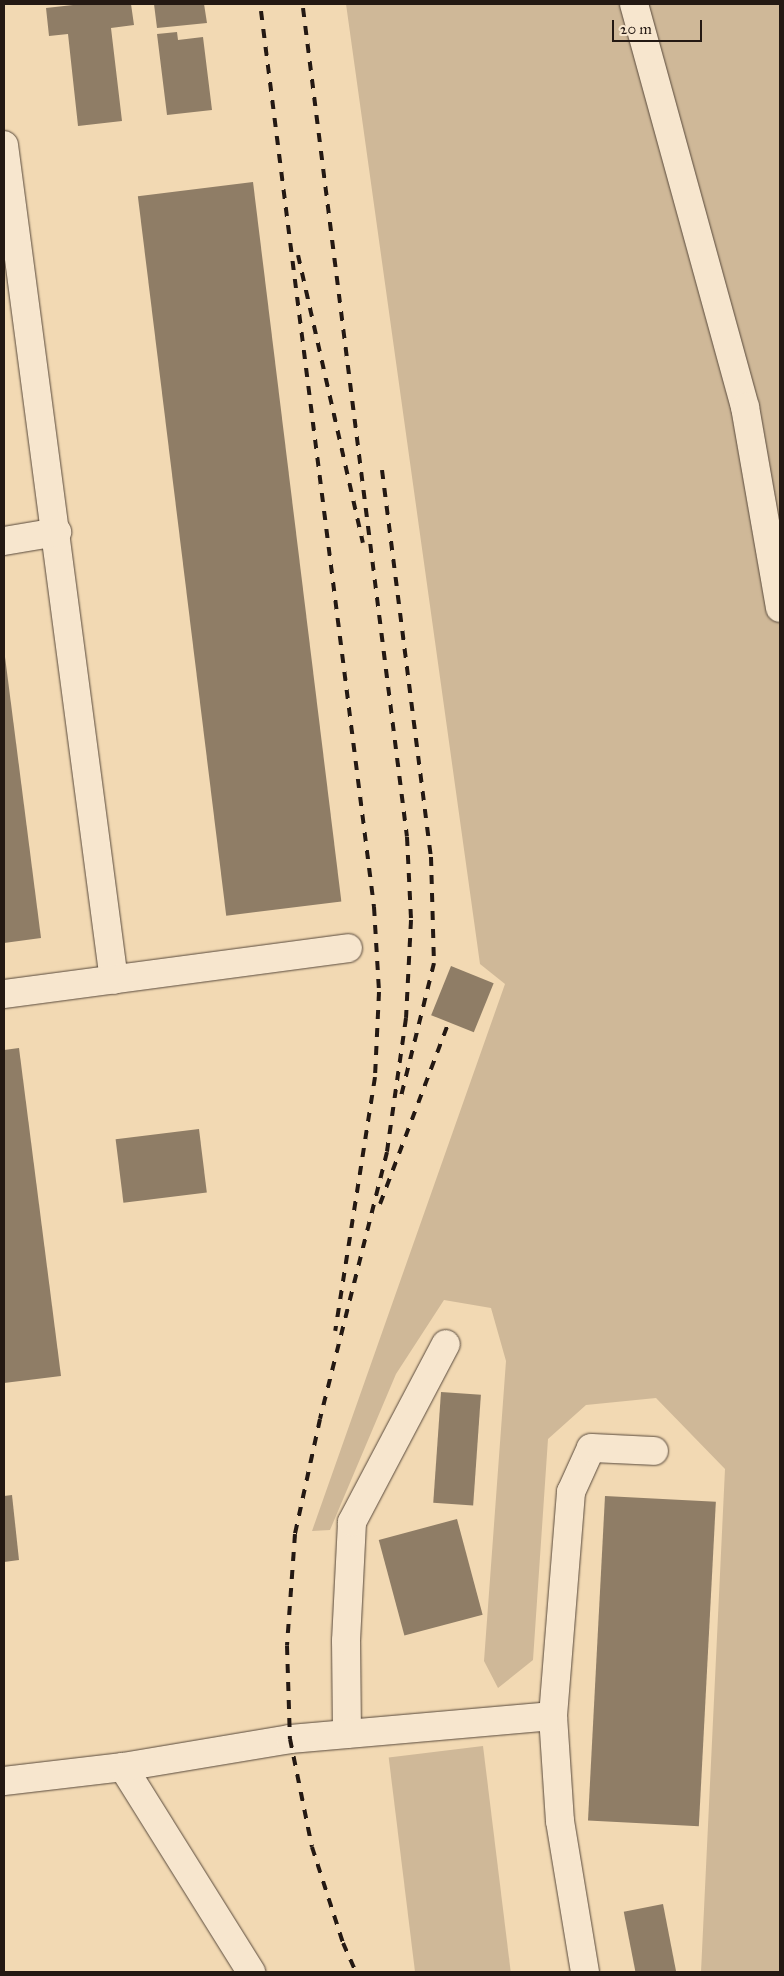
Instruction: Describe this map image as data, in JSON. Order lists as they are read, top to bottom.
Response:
{
  "scale_bar": "20 m"
}
